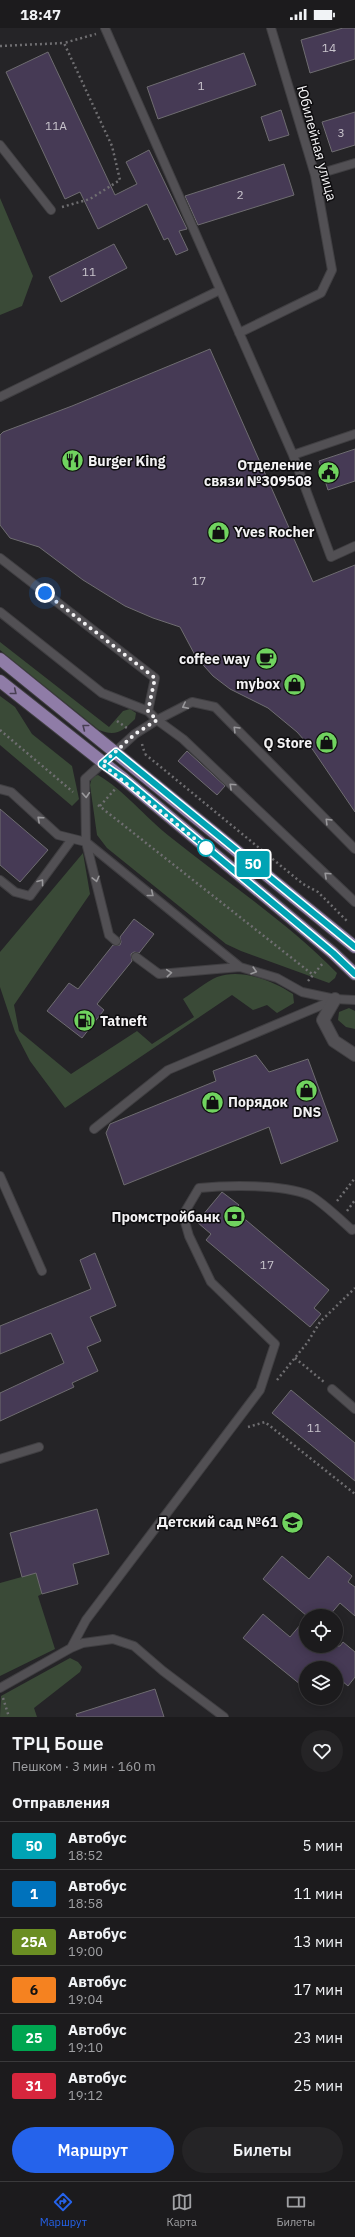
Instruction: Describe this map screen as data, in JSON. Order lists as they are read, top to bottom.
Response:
{
  "streets": {
    "lane": ["Юбилейная улица"]
  },
  "places": {
    "restaurant": ["Burger King"],
    "public building": ["Отделение связи №309508"],
    "shop": [
      "Yves Rocher",
      "mybox",
      "Q Store",
      "DNS",
      "Порядок"
    ],
    "cafe": ["coffee way"],
    "fuel station": ["Tatneft"],
    "bank": ["Промстройбанк"],
    "school or university": ["Детский сад №61"]
  },
  "lines": ["bus line 50"],
  "house_numbers": [
    "14",
    "1",
    "11А",
    "3",
    "2",
    "11",
    "17",
    "17",
    "11"
  ],
  "page": {
    "status": "18:47",
    "on_map": "50",
    "heading": [
      ["ТРЦ Боше", "Пешком · 3 мин · 160 m"],
      "Отправления"
    ],
    "list": [
      {
        "mark": "50",
        "name": "Автобус",
        "note": "18:52",
        "value": "5 мин"
      },
      {
        "mark": "1",
        "name": "Автобус",
        "note": "18:58",
        "value": "11 мин"
      },
      {
        "mark": "25А",
        "name": "Автобус",
        "note": "19:00",
        "value": "13 мин"
      },
      {
        "mark": "6",
        "name": "Автобус",
        "note": "19:04",
        "value": "17 мин"
      },
      {
        "mark": "25",
        "name": "Автобус",
        "note": "19:10",
        "value": "23 мин"
      },
      {
        "mark": "31",
        "name": "Автобус",
        "note": "19:12",
        "value": "25 мин"
      }
    ],
    "buttons": ["Маршрут", "Билеты"],
    "tabs": ["Маршрут", "Карта", "Билеты"]
  }
}
